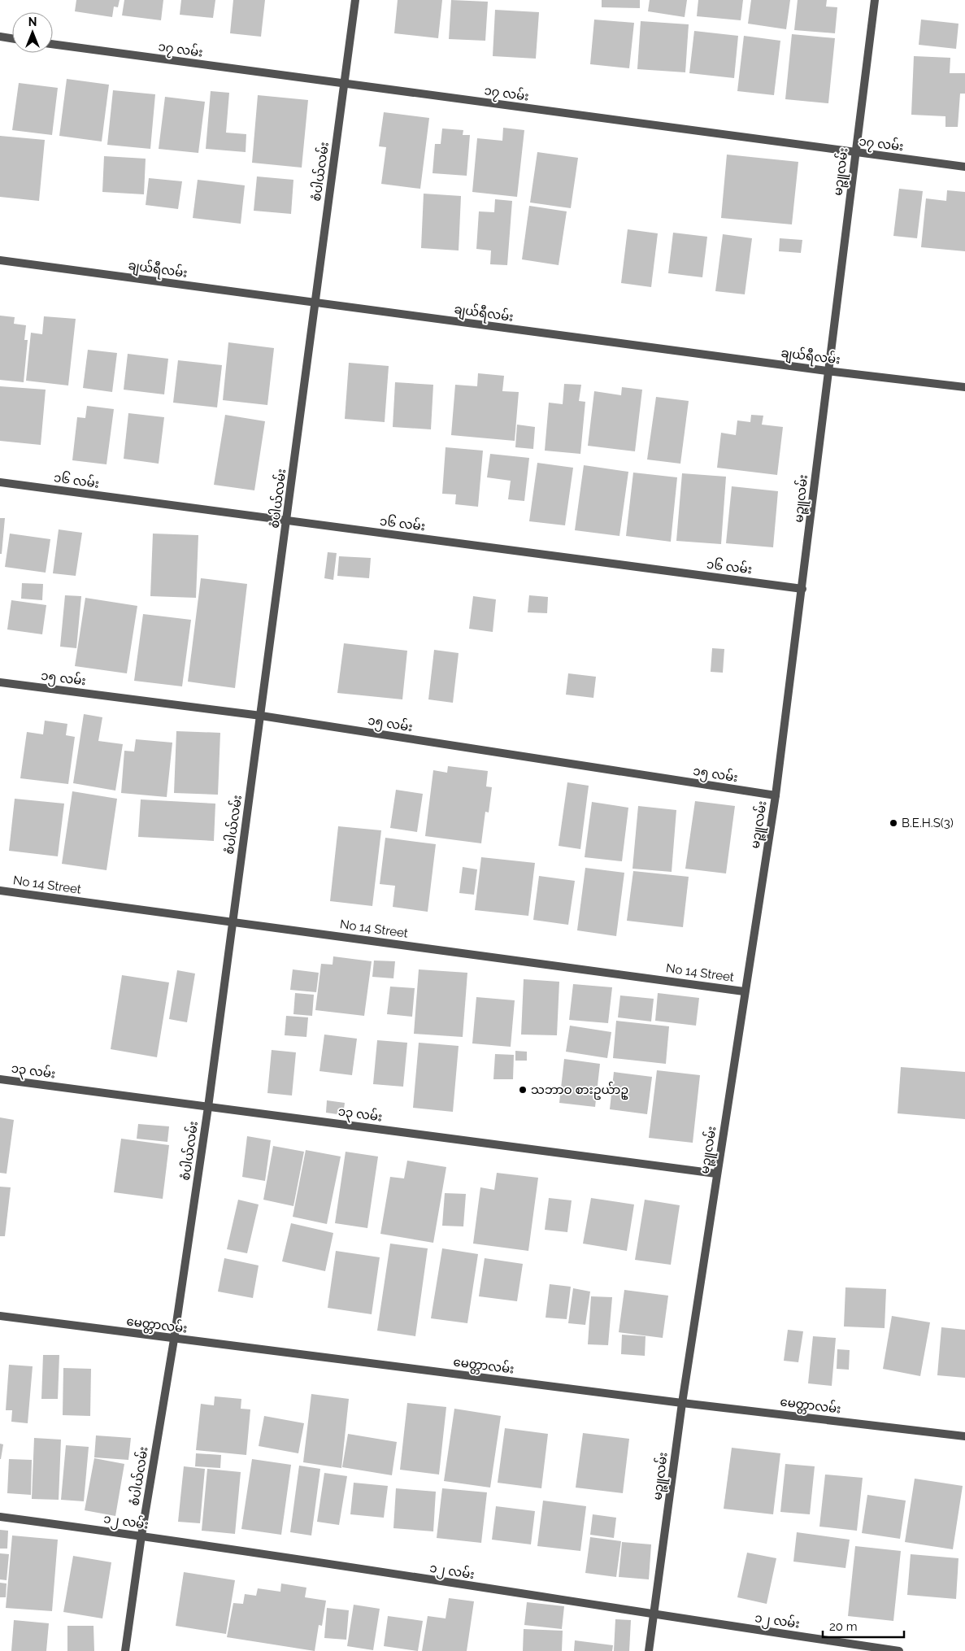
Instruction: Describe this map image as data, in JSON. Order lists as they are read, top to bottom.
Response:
{
  "streets": {
    "street": [
      "၁၇ လမ်း",
      "စံပါယ်လမ်း",
      "မဉ္ဇူလမ်း",
      "ချယ်ရီလမ်း",
      "၁၆ လမ်း",
      "၁၅ လမ်း",
      "No 14 Street",
      "၁၃ လမ်း",
      "မေတ္တာလမ်း",
      "၁၂ လမ်း"
    ]
  },
  "crossings": [
    ["၁၇ လမ်း", "စံပါယ်လမ်း"],
    ["၁၇ လမ်း", "မဉ္ဇူလမ်း"],
    ["စံပါယ်လမ်း", "ချယ်ရီလမ်း"],
    ["စံပါယ်လမ်း", "၁၆ လမ်း"],
    ["စံပါယ်လမ်း", "၁၅ လမ်း"],
    ["စံပါယ်လမ်း", "No 14 Street"],
    ["စံပါယ်လမ်း", "၁၃ လမ်း"],
    ["စံပါယ်လမ်း", "မေတ္တာလမ်း"],
    ["စံပါယ်လမ်း", "၁၂ လမ်း"],
    ["မဉ္ဇူလမ်း", "ချယ်ရီလမ်း"],
    ["မဉ္ဇူလမ်း", "၁၆ လမ်း"],
    ["မဉ္ဇူလမ်း", "၁၅ လမ်း"],
    ["မဉ္ဇူလမ်း", "No 14 Street"],
    ["မဉ္ဇူလမ်း", "၁၃ လမ်း"],
    ["မဉ္ဇူလမ်း", "မေတ္တာလမ်း"],
    ["မဉ္ဇူလမ်း", "၁၂ လမ်း"]
  ],
  "places": ["B.E.H.S(3)", "သဘာဝ စားဥယ်ာဥ္"],
  "scale_bar": "20 m",
  "north": "top"
}
